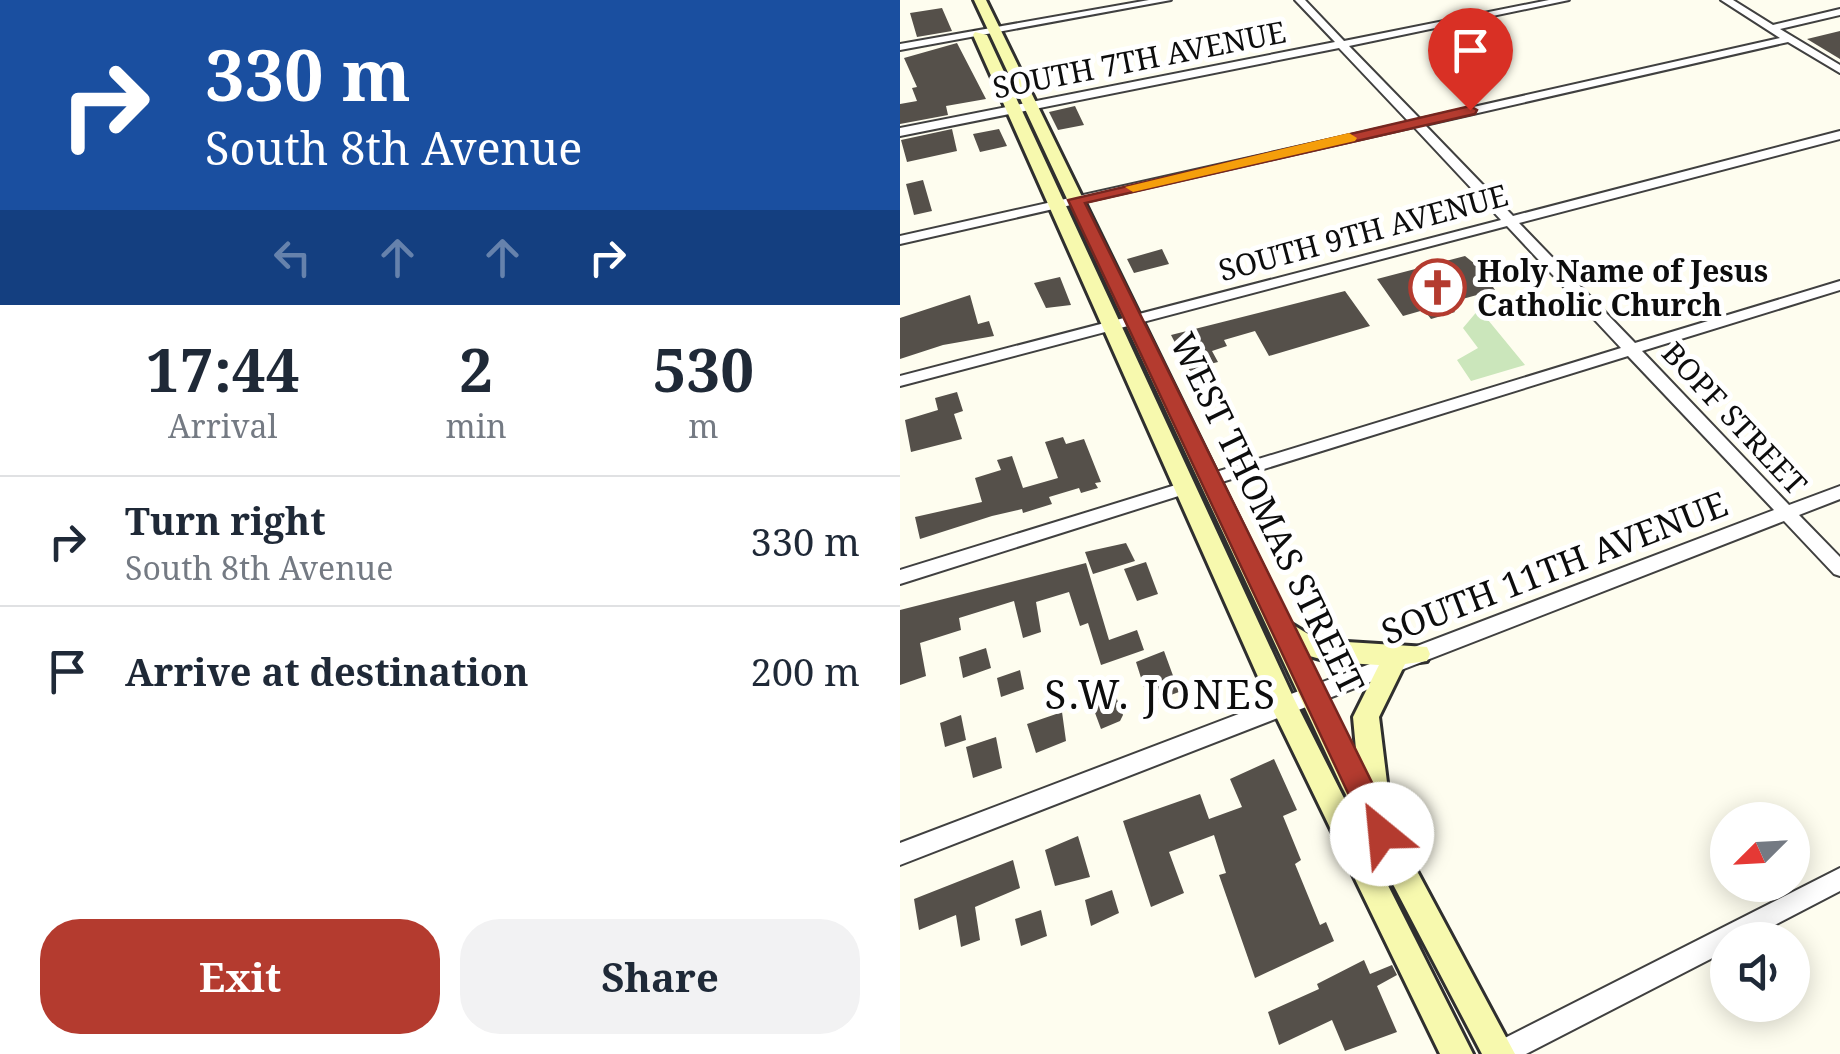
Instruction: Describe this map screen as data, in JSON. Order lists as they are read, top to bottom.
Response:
{
  "streets": {
    "main road": ["WEST THOMAS STREET"],
    "street": [
      "SOUTH 7TH AVENUE",
      "SOUTH 9TH AVENUE",
      "BOPF STREET",
      "SOUTH 11TH AVENUE"
    ]
  },
  "crossings": [
    ["SOUTH 7TH AVENUE", "BOPF STREET"],
    ["SOUTH 7TH AVENUE", "WEST THOMAS STREET"],
    ["SOUTH 9TH AVENUE", "BOPF STREET"],
    ["SOUTH 9TH AVENUE", "WEST THOMAS STREET"],
    ["BOPF STREET", "SOUTH 11TH AVENUE"],
    ["WEST THOMAS STREET", "SOUTH 11TH AVENUE"]
  ],
  "districts": ["S.W. JONES"],
  "places": {
    "church": ["Holy Name of Jesus Catholic Church"]
  },
  "north": "bottom left",
  "page": {
    "turn": ["330 m", "South 8th Avenue"],
    "eta": [
      "17:44",
      "Arrival",
      "2",
      "min",
      "530",
      "m"
    ],
    "list": [
      {
        "name": "Turn right",
        "note": "South 8th Avenue",
        "value": "330 m"
      },
      {
        "name": "Arrive at destination",
        "value": "200 m"
      }
    ],
    "buttons": ["Exit", "Share"]
  }
}
